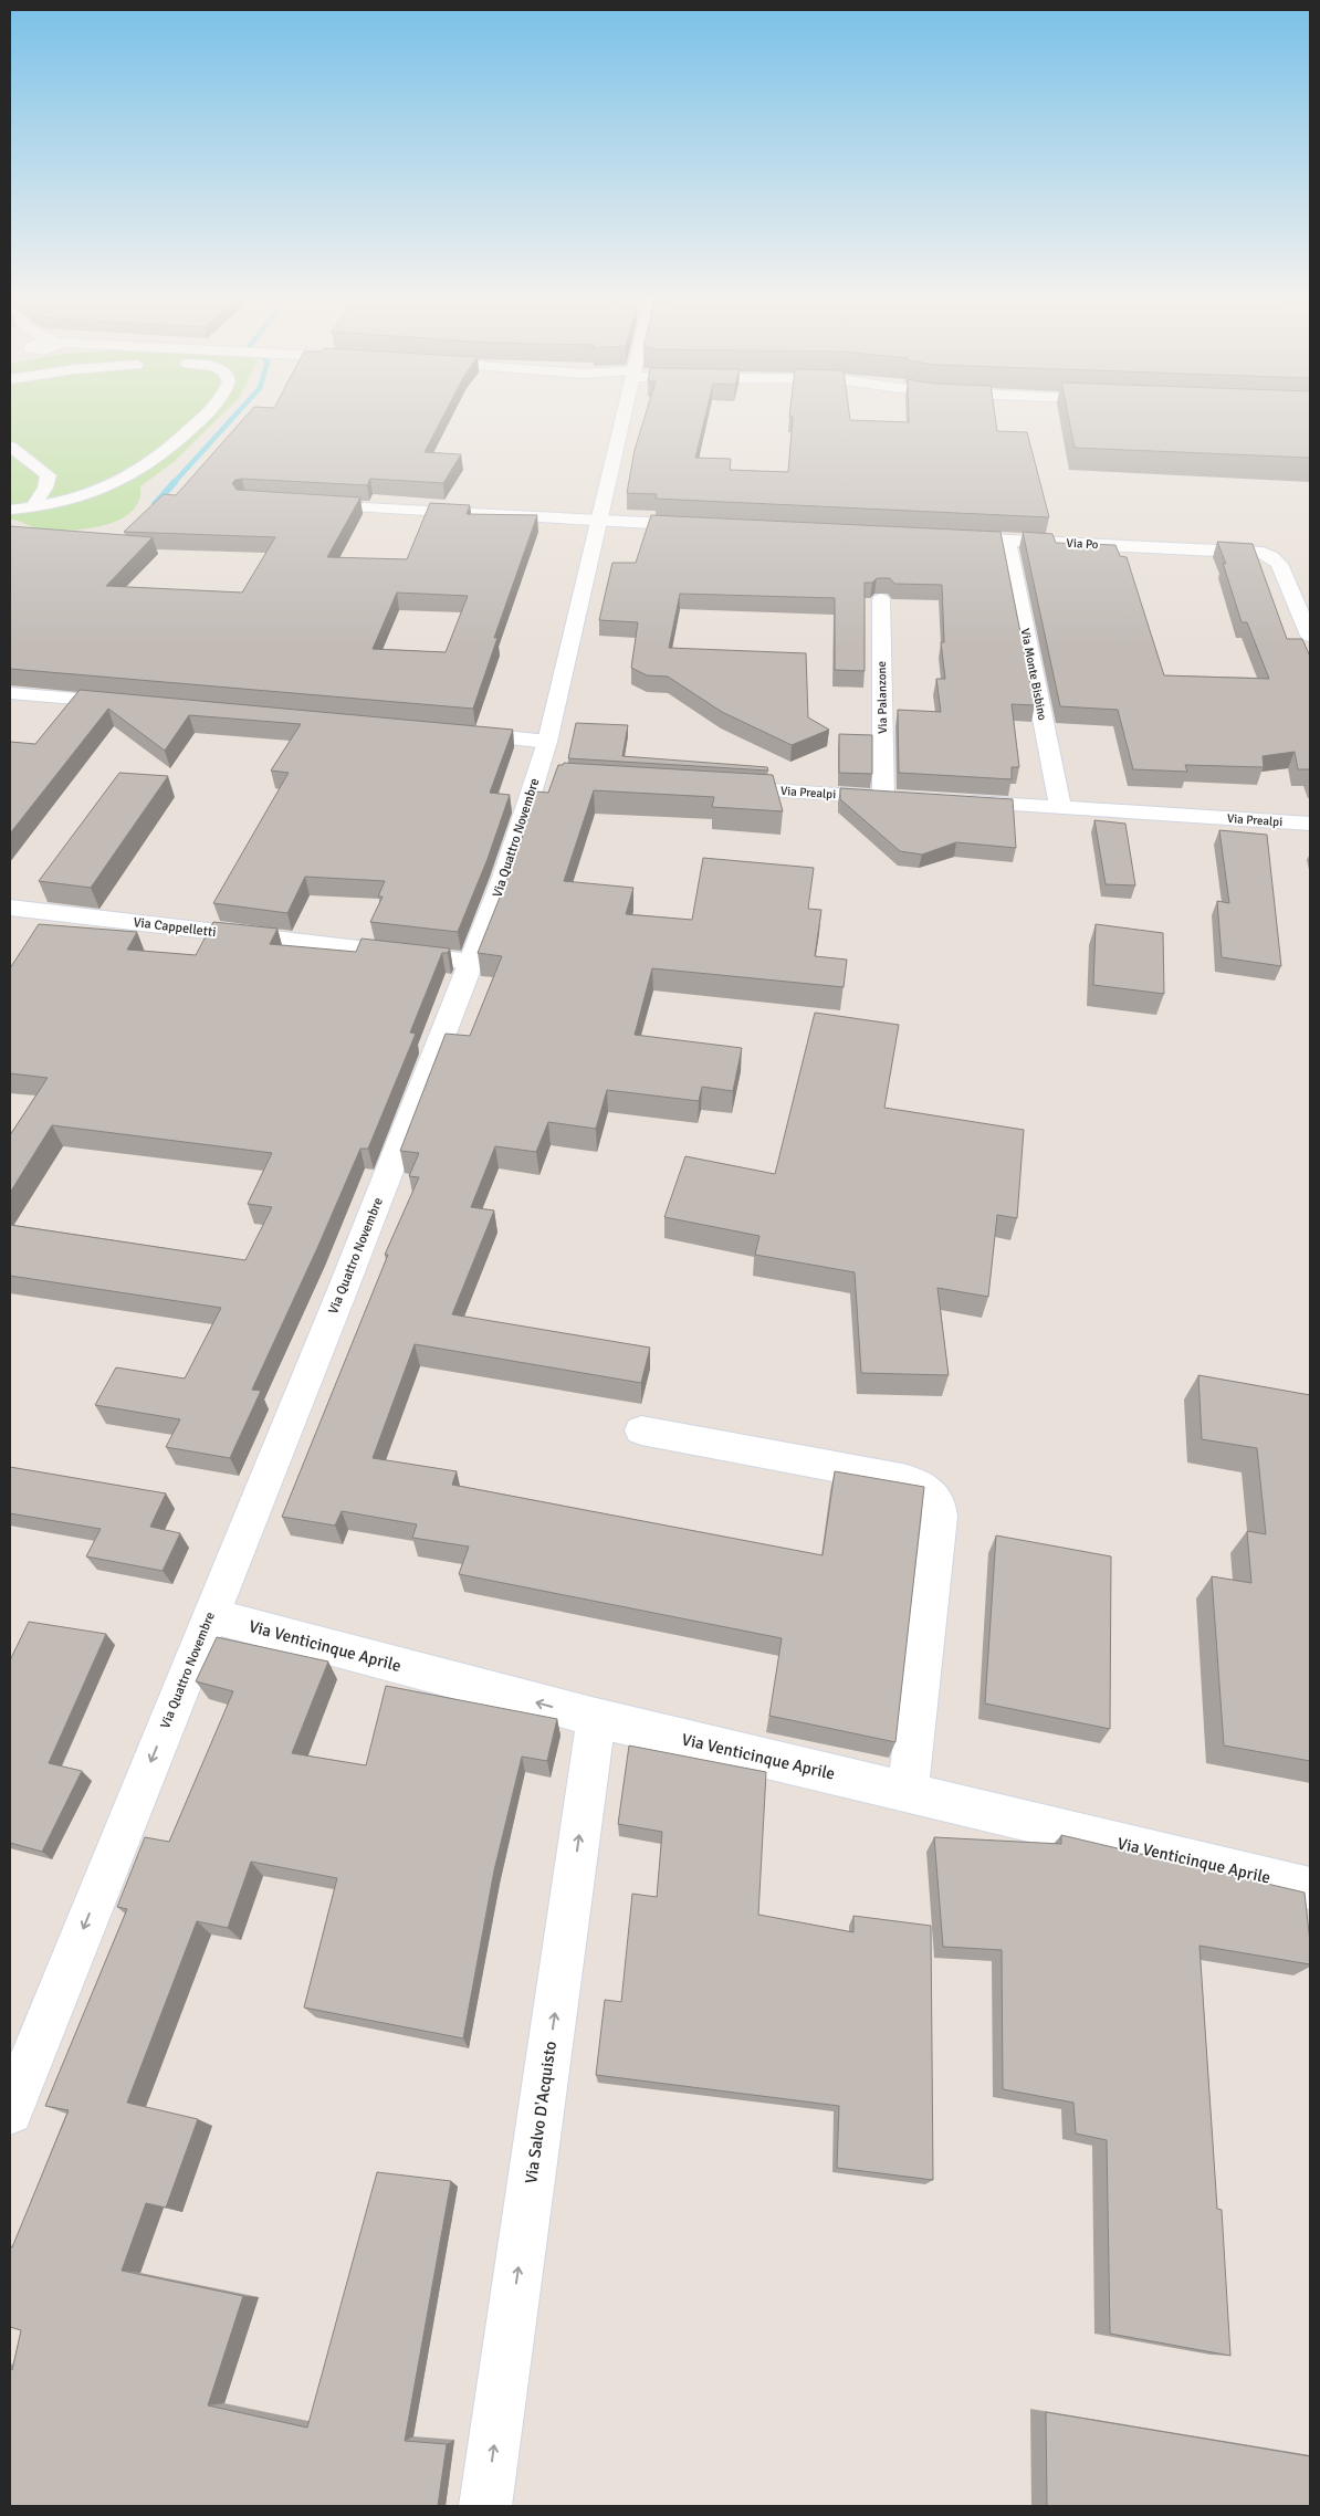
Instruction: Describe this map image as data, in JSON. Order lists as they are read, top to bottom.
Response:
{
  "streets": {
    "street": [
      "Via Po",
      "Via Monte Bisbino",
      "Via Palanzone",
      "Via Prealpi",
      "Via Quattro Novembre",
      "Via Cappelletti",
      "Via Venticinque Aprile",
      "Via Salvo D'Acquisto"
    ]
  },
  "crossings": [
    ["Via Po", "Via Monte Bisbino"],
    ["Via Monte Bisbino", "Via Prealpi"],
    ["Via Palanzone", "Via Prealpi"],
    ["Via Quattro Novembre", "Via Cappelletti"],
    ["Via Quattro Novembre", "Via Venticinque Aprile"],
    ["Via Venticinque Aprile", "Via Salvo D'Acquisto"]
  ],
  "one_way": ["Via Venticinque Aprile", "Via Salvo D'Acquisto"]
}
